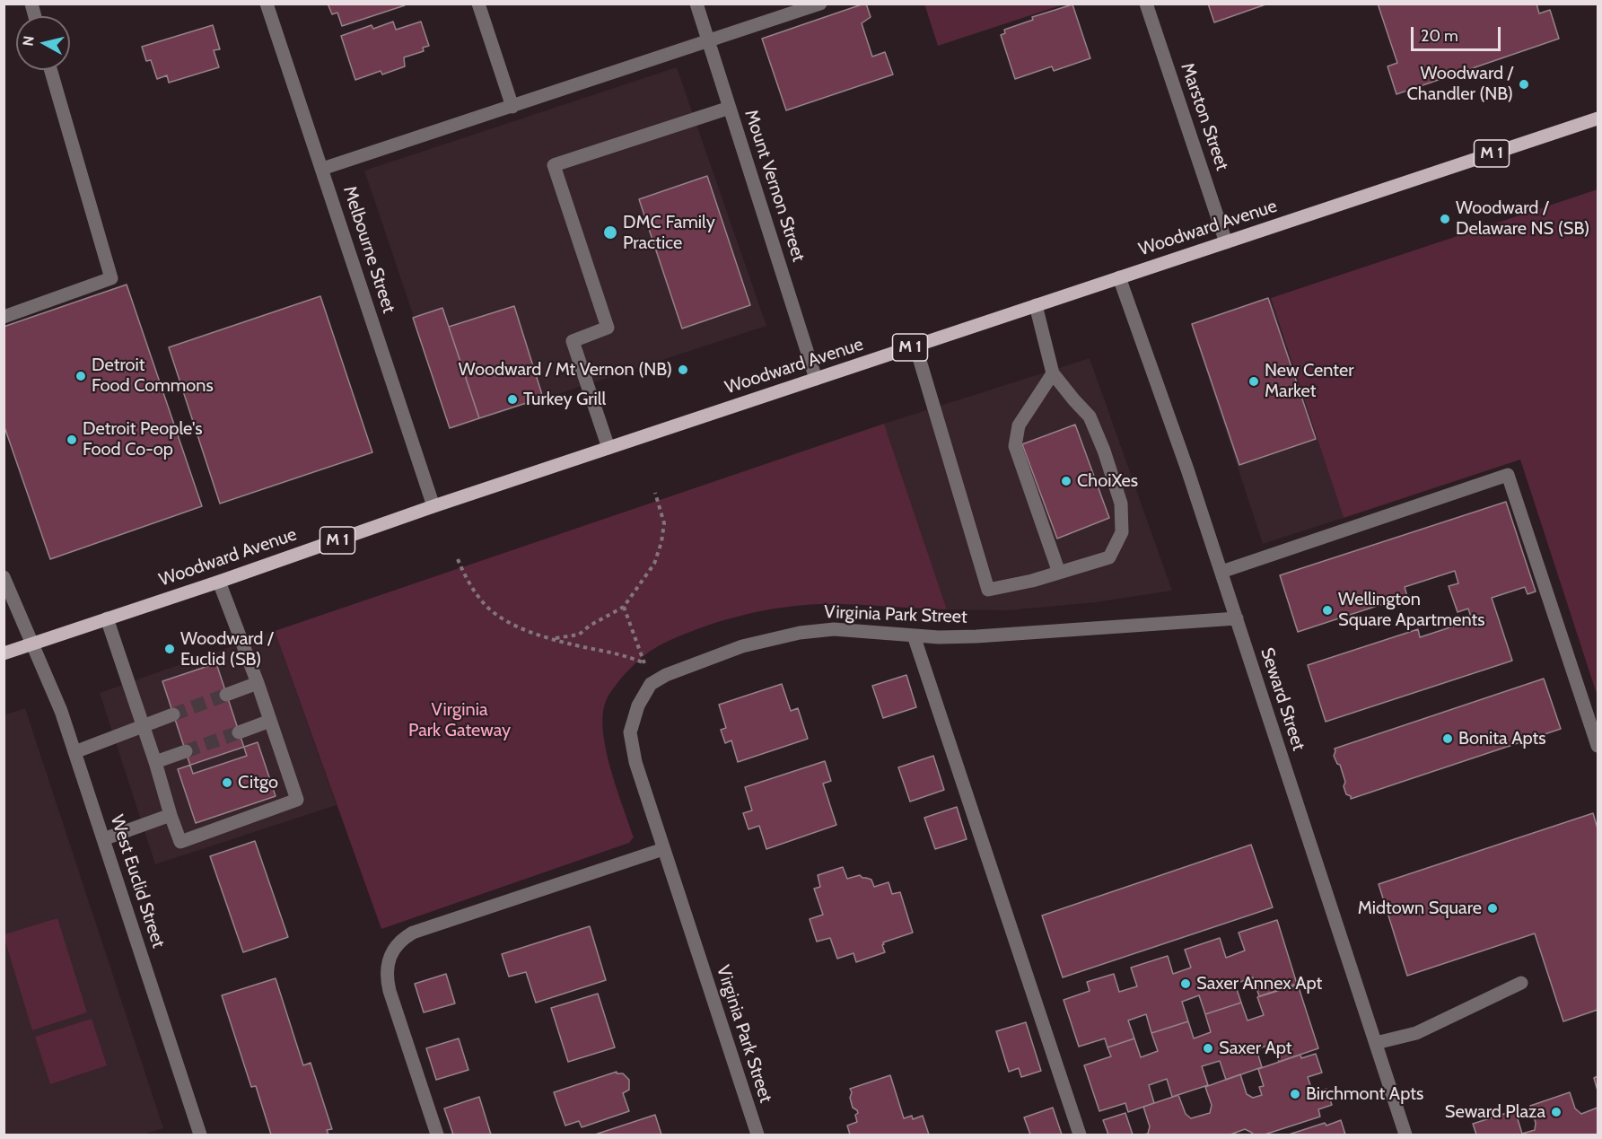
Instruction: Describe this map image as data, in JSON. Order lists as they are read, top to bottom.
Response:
{
  "streets": {
    "main road": ["M 1", "Woodward Avenue"],
    "street": [
      "Marston Street",
      "Mount Vernon Street",
      "Melbourne Street",
      "Virginia Park Street",
      "Seward Street",
      "West Euclid Street"
    ]
  },
  "crossings": [
    ["Marston Street", "Woodward Avenue"],
    ["Mount Vernon Street", "Woodward Avenue"],
    ["Woodward Avenue", "Melbourne Street"],
    ["Woodward Avenue", "Seward Street"],
    ["Woodward Avenue", "West Euclid Street"],
    ["Virginia Park Street", "Seward Street"]
  ],
  "parks": ["Virginia Park Gateway"],
  "places": [
    "Woodward / Chandler (NB)",
    "Woodward / Delaware NS (SB)",
    "DMC Family Practice",
    "Woodward / Mt Vernon (NB)",
    "Detroit Food Commons",
    "New Center Market",
    "Turkey Grill",
    "Detroit People's Food Co-op",
    "ChoiXes",
    "Wellington Square Apartments",
    "Woodward / Euclid (SB)",
    "Bonita Apts",
    "Citgo",
    "Midtown Square",
    "Saxer Annex Apt",
    "Saxer Apt",
    "Birchmont Apts",
    "Seward Plaza"
  ],
  "scale_bar": "20 m",
  "north": "left"
}
